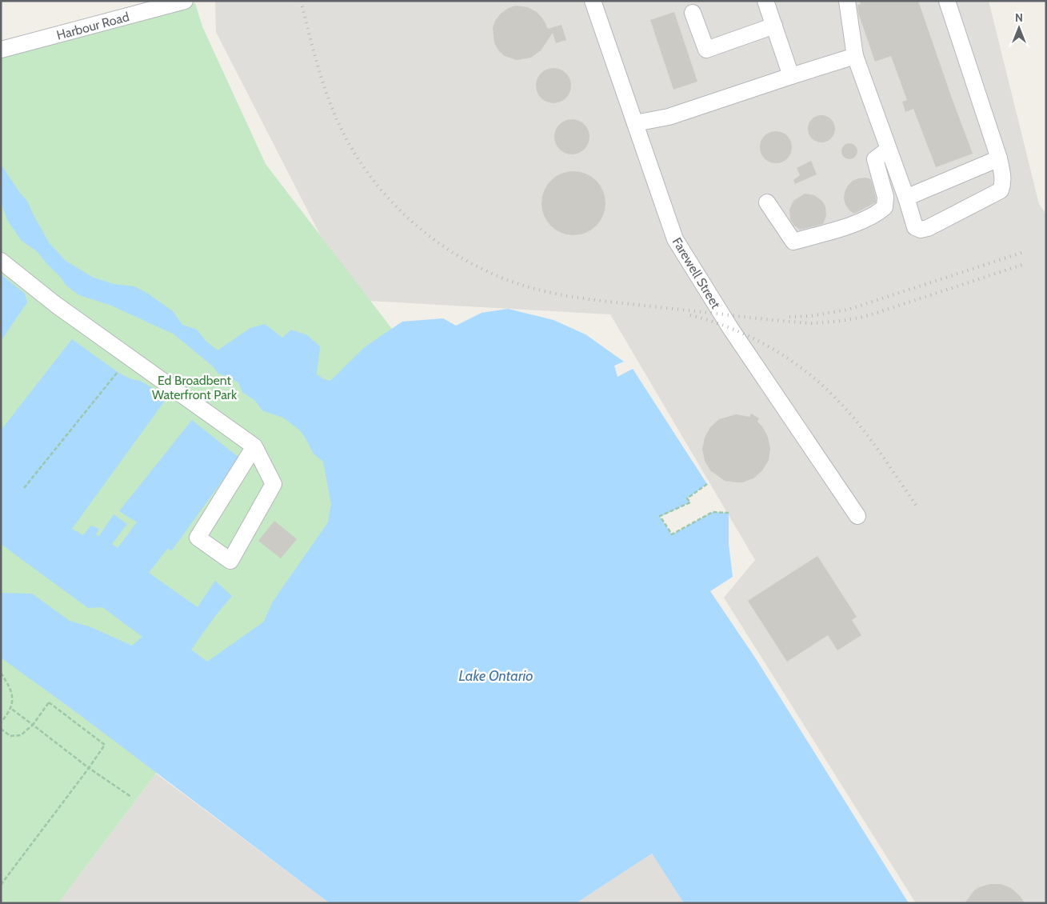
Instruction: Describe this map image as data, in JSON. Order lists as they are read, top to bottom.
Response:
{
  "streets": {
    "street": ["Harbour Road", "Farewell Street"]
  },
  "water": ["Lake Ontario"],
  "parks": ["Ed Broadbent Waterfront Park"],
  "north": "top"
}
